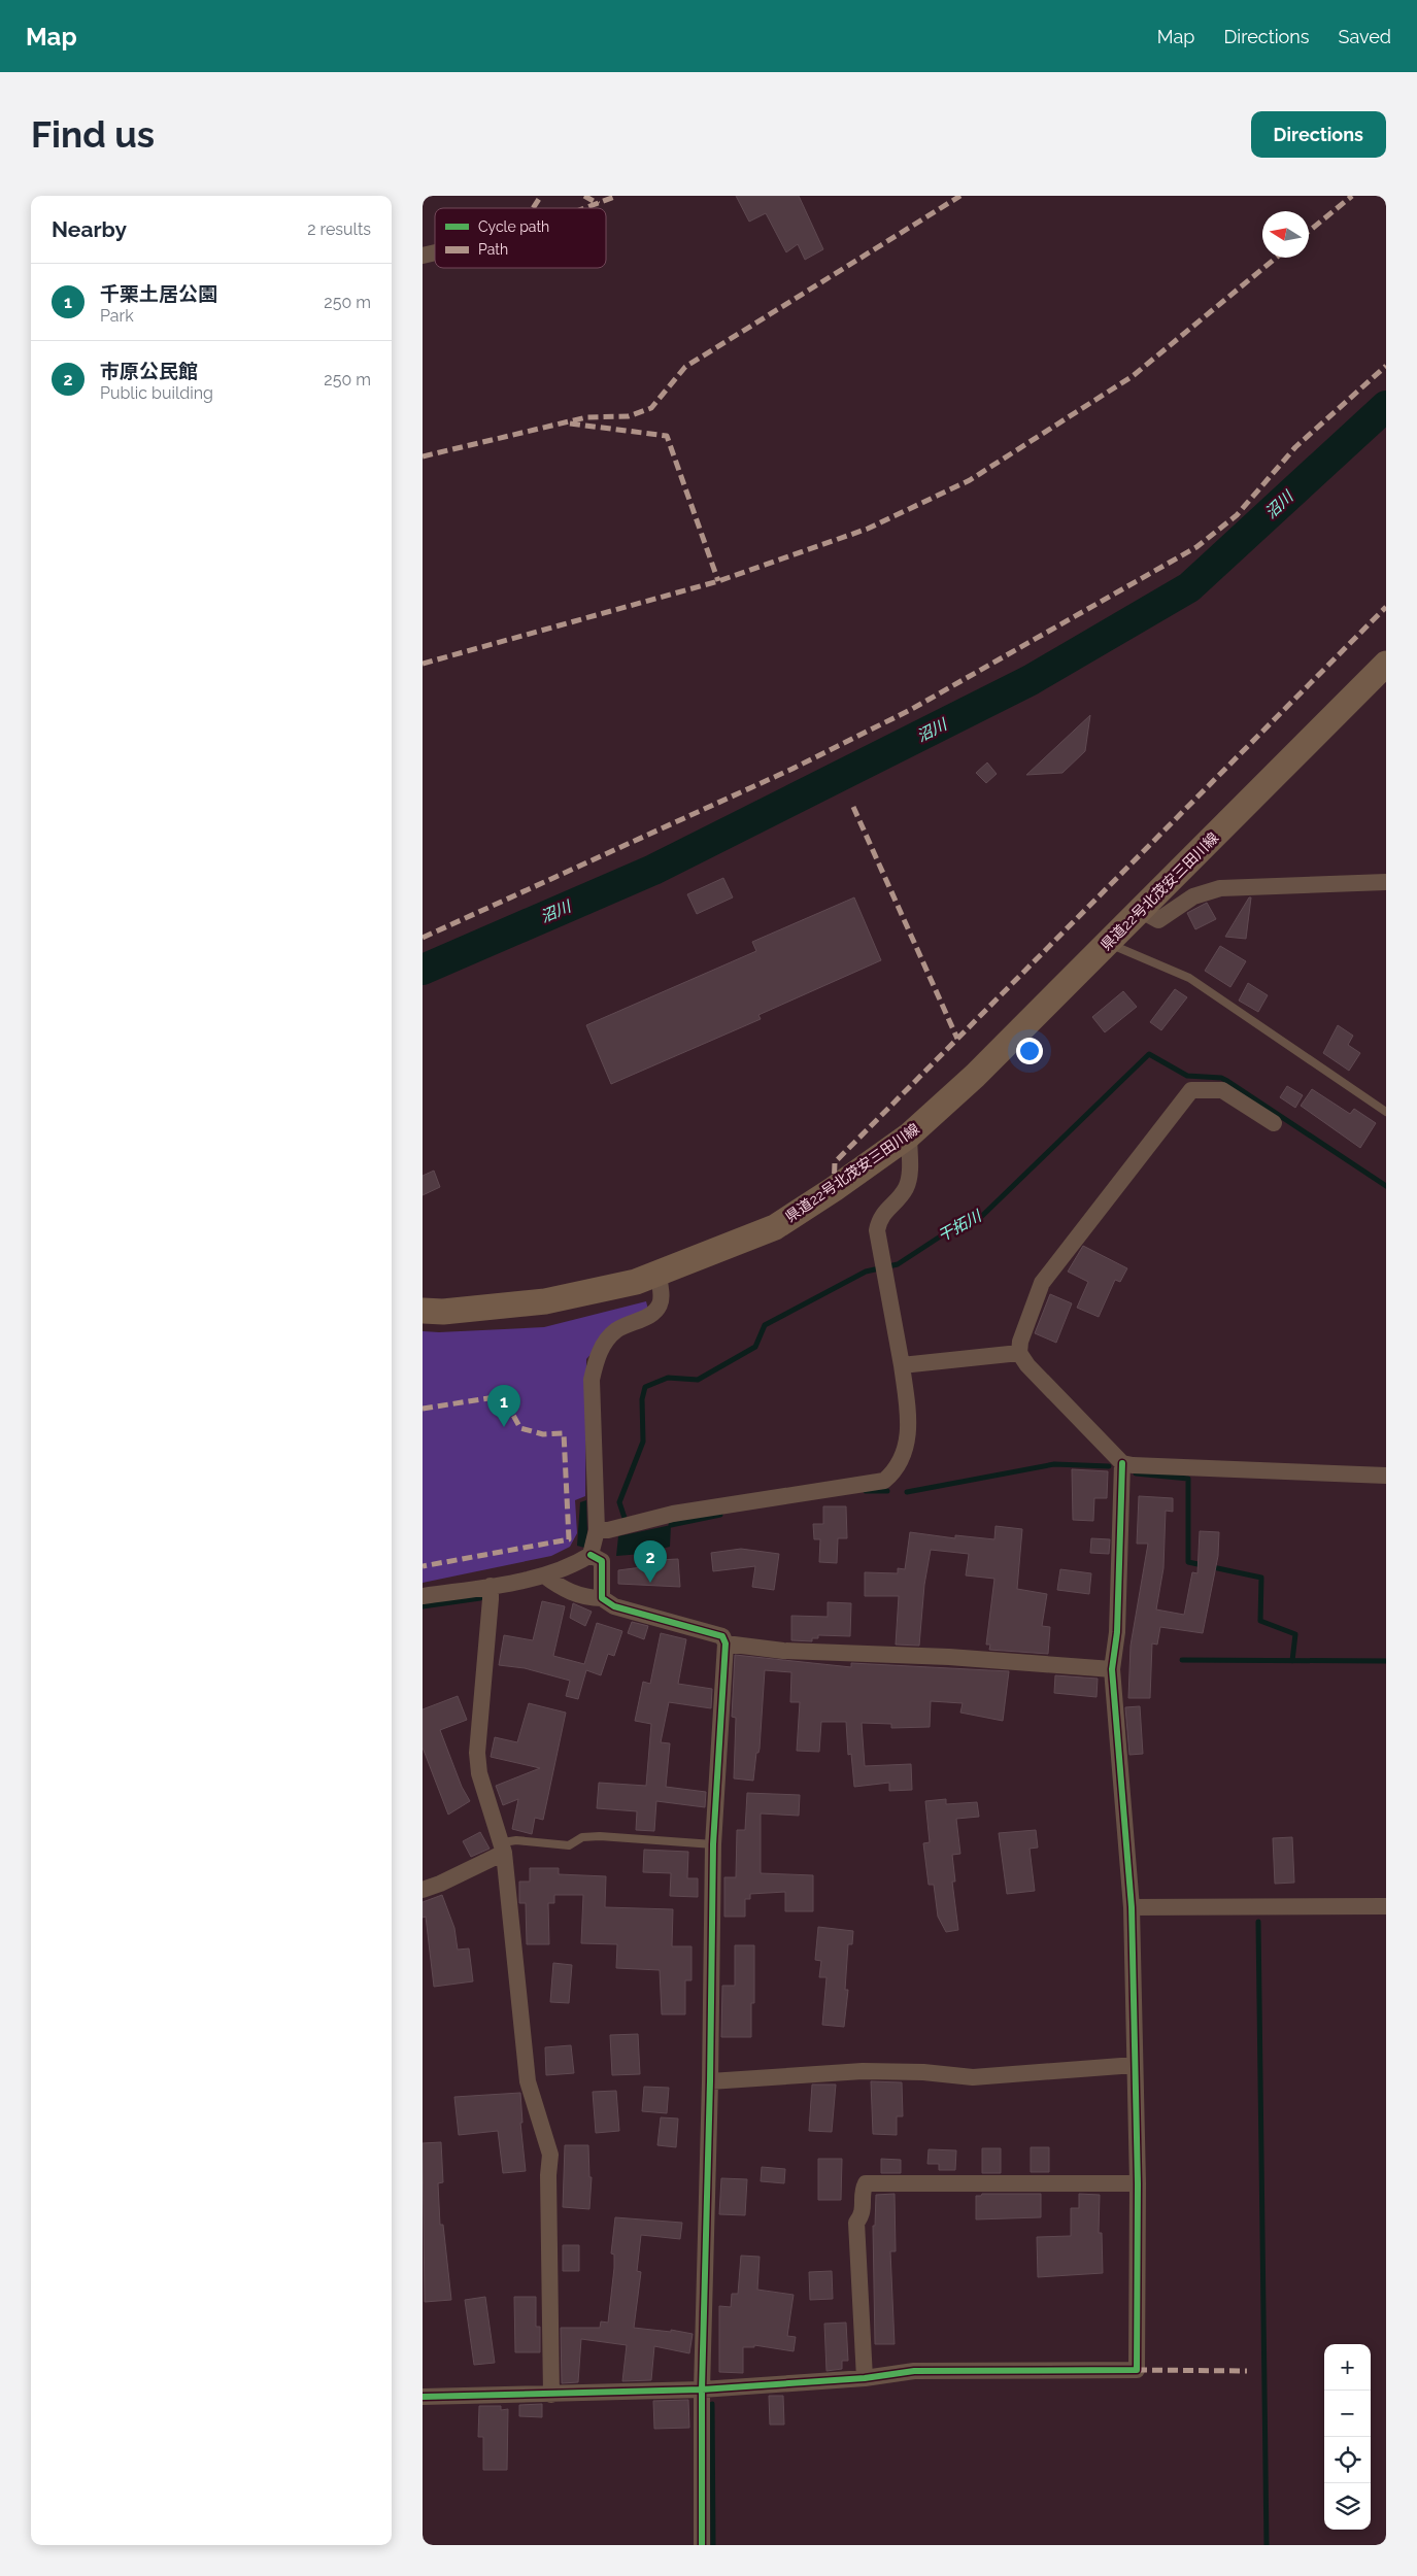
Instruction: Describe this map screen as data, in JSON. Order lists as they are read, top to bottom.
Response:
{
  "streets": {
    "main road": ["県道22号北茂安三田川線"]
  },
  "water": ["沼川", "干拓川"],
  "legend": ["Cycle path", "Path"],
  "north": "left",
  "page": {
    "header": "Map",
    "nav": ["Map", "Directions", "Saved"],
    "buttons": "Directions",
    "title": "Find us",
    "heading": ["Nearby", "2 results"],
    "list": [
      {
        "mark": "1",
        "name": "千栗土居公園",
        "note": "Park",
        "value": "250 m"
      },
      {
        "mark": "2",
        "name": "市原公民館",
        "note": "Public building",
        "value": "250 m"
      }
    ],
    "pins": ["1", "2"],
    "map_buttons": ["+", "−"]
  }
}
